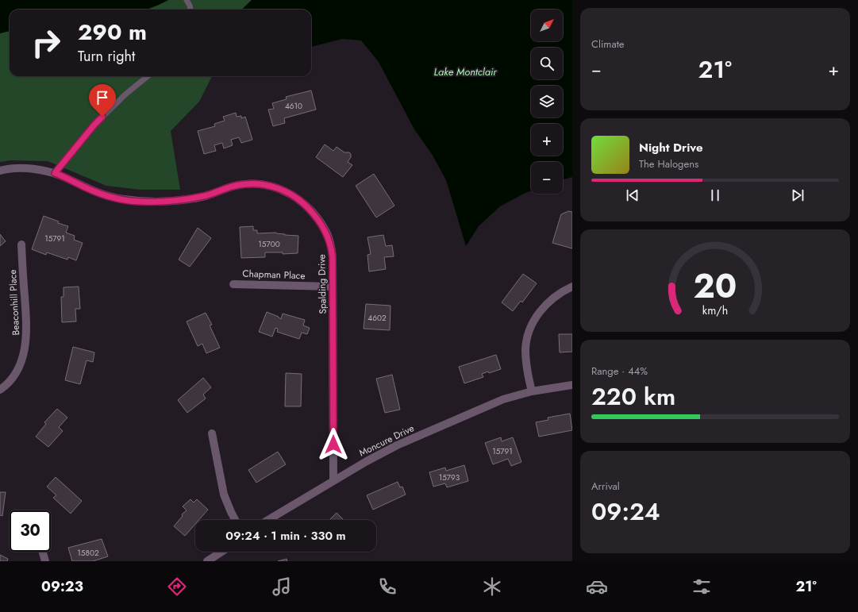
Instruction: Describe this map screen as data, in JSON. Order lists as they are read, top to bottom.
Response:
{
  "streets": {
    "street": [
      "Chapman Place",
      "Spalding Drive",
      "Beaconhill Place",
      "Moncure Drive"
    ]
  },
  "crossings": [
    ["Chapman Place", "Spalding Drive"],
    ["Spalding Drive", "Moncure Drive"]
  ],
  "water": ["Lake Montclair"],
  "house_numbers": [
    "4610",
    "15791",
    "15700",
    "4602",
    "15791",
    "15793",
    "15802"
  ],
  "north": "top right",
  "page": {
    "tile": [
      "Climate",
      ["Range · 44%", "220 km"],
      ["Arrival", "09:24"]
    ],
    "map_buttons": ["+", "−"],
    "turn": ["290 m", "Turn right"],
    "heat": ["−", "21°", "+"],
    "song": ["Night Drive", "The Halogens"],
    "limit": "30",
    "trip": "09:24 · 1 min · 330 m",
    "tabs": ["09:23", "21°"],
    "gauge": ["20", "km/h"]
  }
}
